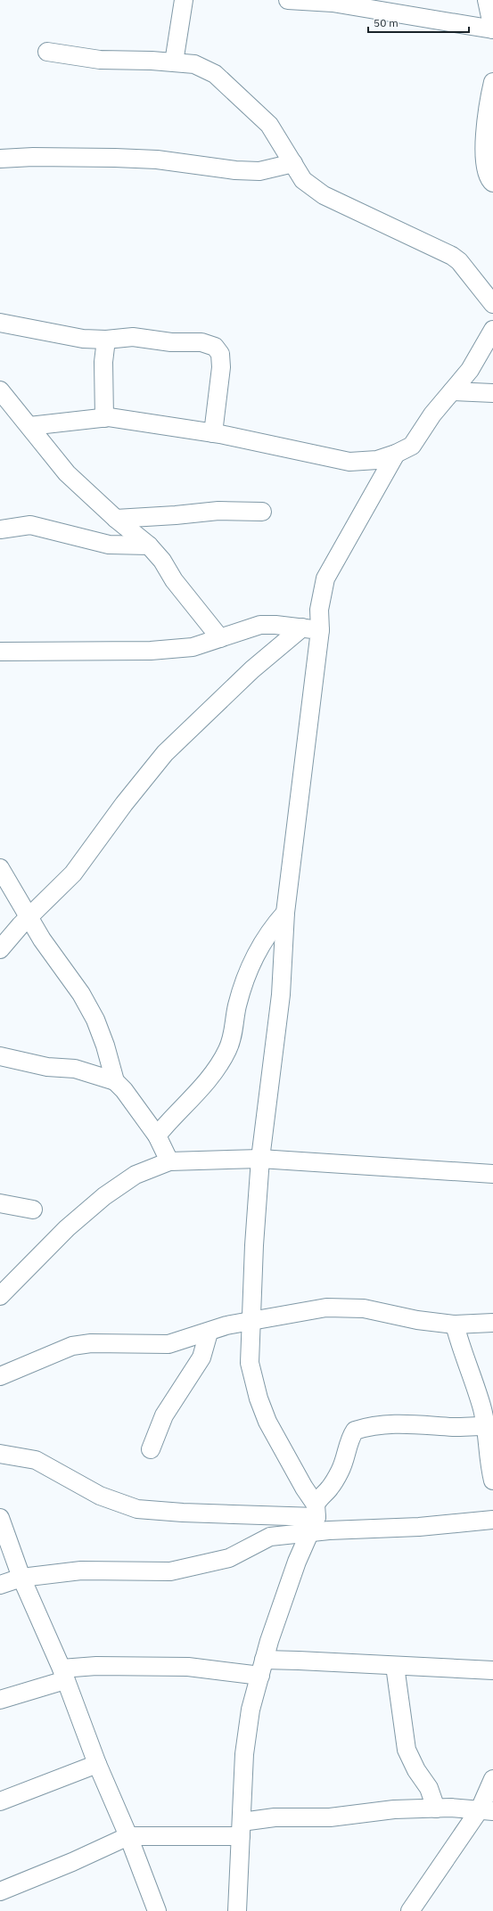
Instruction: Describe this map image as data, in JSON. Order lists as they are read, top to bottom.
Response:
{
  "scale_bar": "50 m"
}
